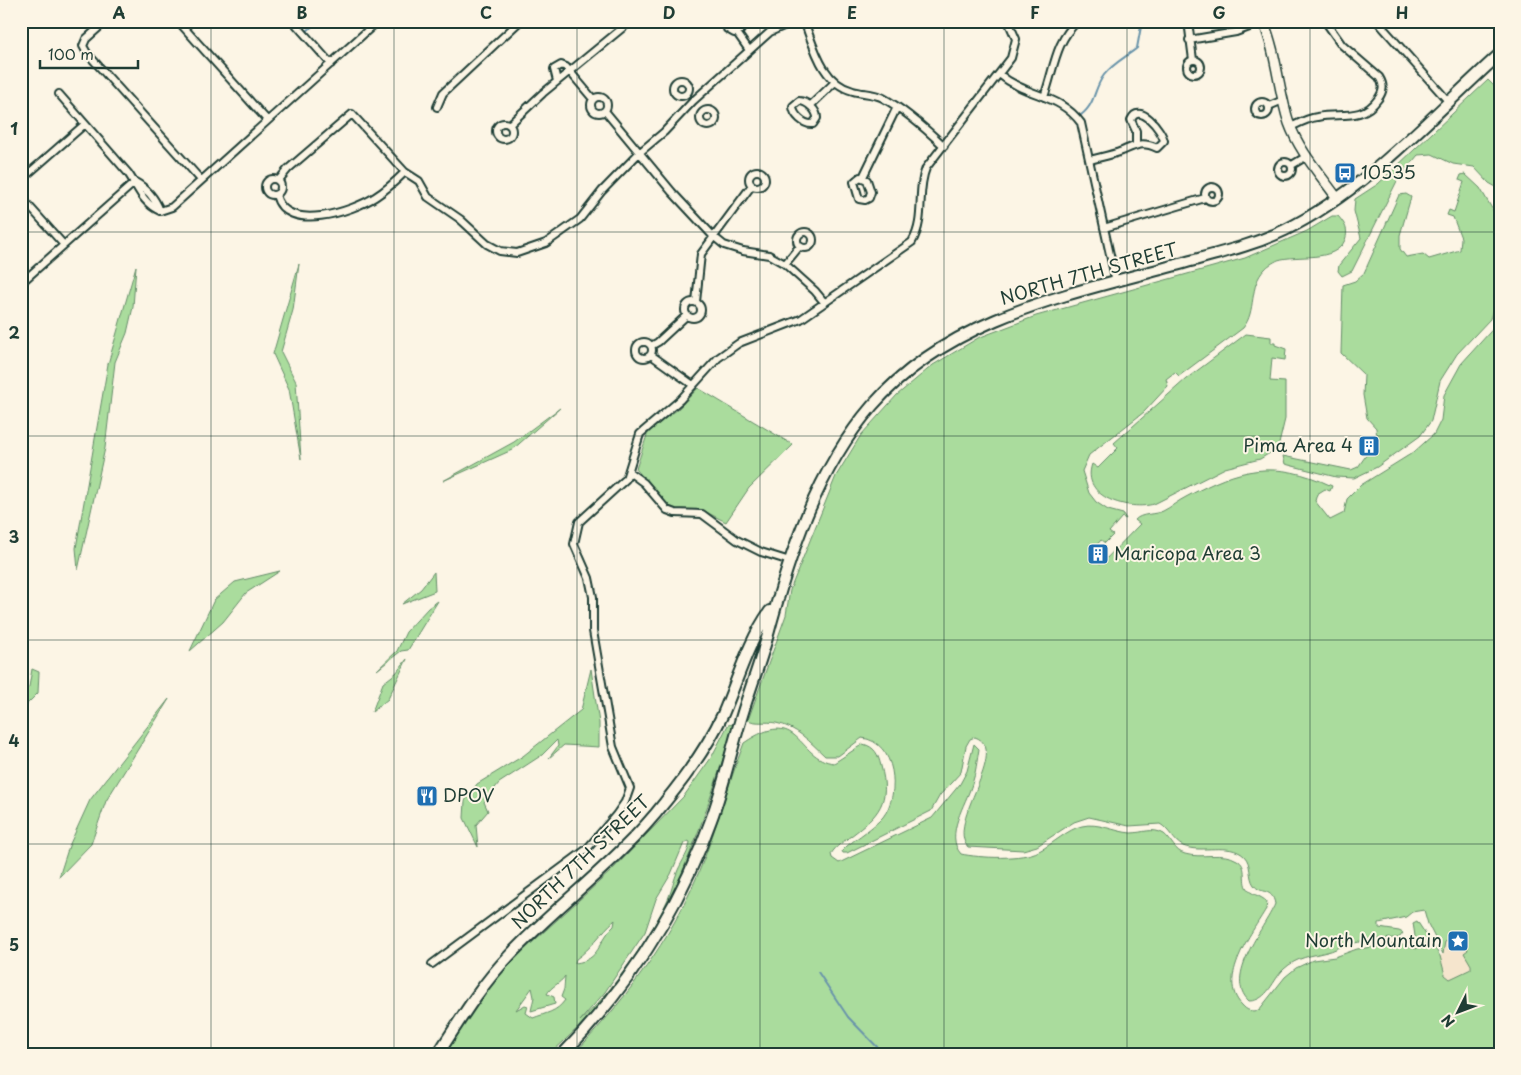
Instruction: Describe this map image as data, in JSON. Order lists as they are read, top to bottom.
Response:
{
  "streets": {
    "main road": ["NORTH 7TH STREET"]
  },
  "places": {
    "bus stop": ["10535"],
    "building": ["Pima Area 4", "Maricopa Area 3"],
    "restaurant": ["DPOV"],
    "place": ["North Mountain"]
  },
  "scale_bar": "100 m",
  "north": "bottom left",
  "grid": {
    "columns": [
      "A",
      "B",
      "C",
      "D",
      "E",
      "F",
      "G",
      "H"
    ],
    "rows": [
      "1",
      "2",
      "3",
      "4",
      "5"
    ]
  }
}
